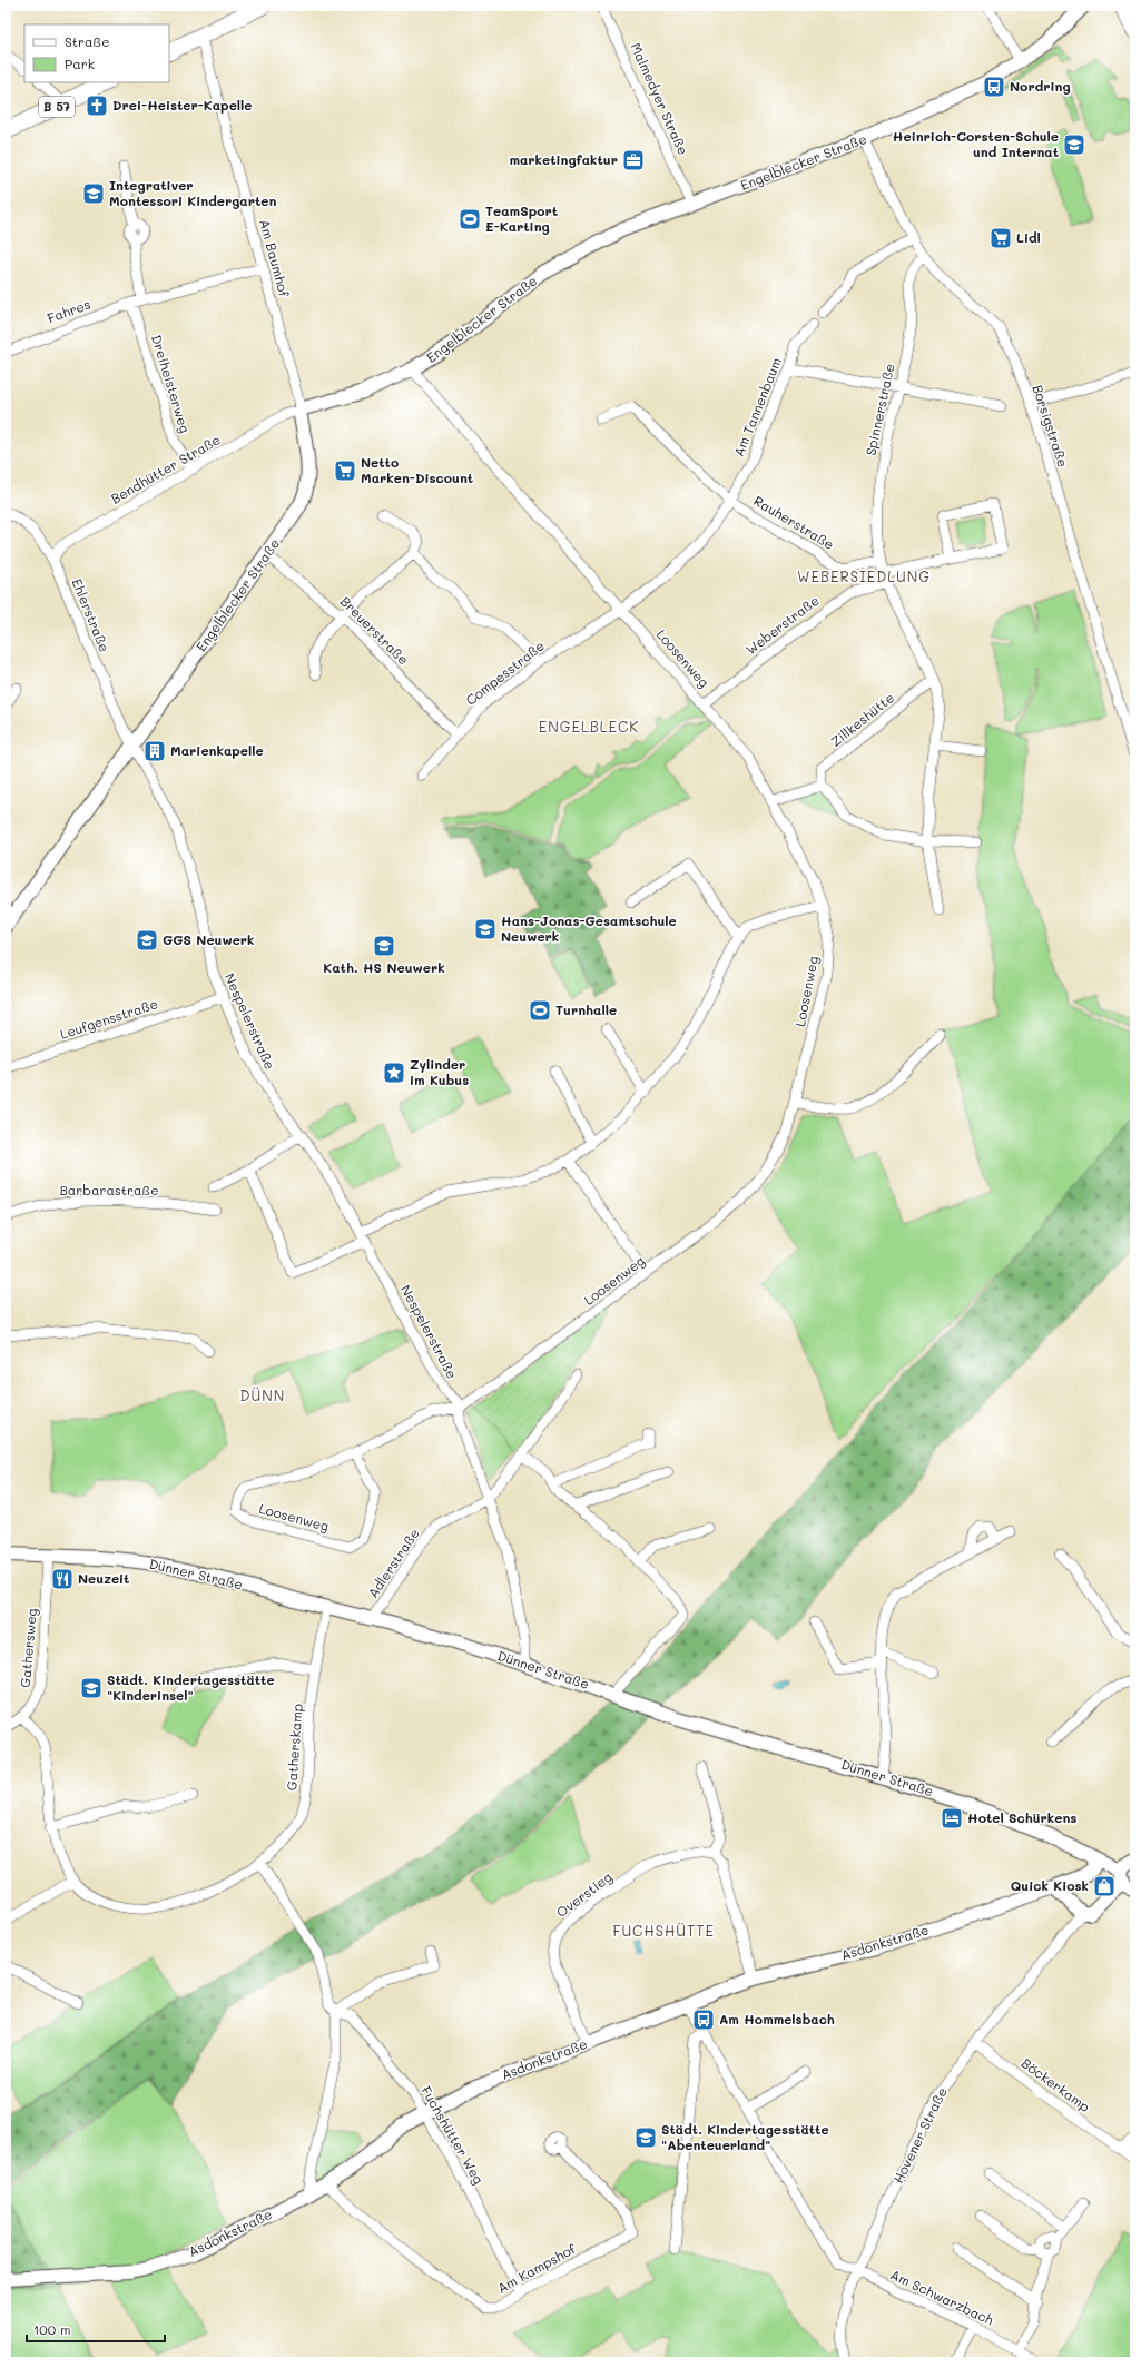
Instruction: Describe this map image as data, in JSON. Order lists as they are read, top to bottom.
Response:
{
  "streets": {
    "main road": ["B 57"],
    "street": [
      "Malmedyer Straße",
      "Engelblecker Straße",
      "Am Baumhof",
      "Fahres",
      "Dreiheisterweg",
      "Am Tannenbaum",
      "Spinnerstraße",
      "Borsigstraße",
      "Bendhütter Straße",
      "Rauherstraße",
      "Ehlerstraße",
      "Weberstraße",
      "Breuerstraße",
      "Loosenweg",
      "Compesstraße",
      "Zillkeshütte",
      "Leufgensstraße",
      "Nespelerstraße",
      "Barbarastraße",
      "Adlerstraße",
      "Dünner Straße",
      "Gathersweg",
      "Gatherskamp",
      "Overstieg",
      "Asdonkstraße",
      "Böckerkamp",
      "Fuchshütter Weg",
      "Hovener Straße",
      "Am Kampshof",
      "Am Schwarzbach"
    ]
  },
  "crossings": [
    ["Malmedyer Straße", "Engelblecker Straße"],
    ["Engelblecker Straße", "Am Baumhof"],
    ["Engelblecker Straße", "Borsigstraße"],
    ["Engelblecker Straße", "Bendhütter Straße"],
    ["Engelblecker Straße", "Ehlerstraße"],
    ["Engelblecker Straße", "Breuerstraße"],
    ["Engelblecker Straße", "Loosenweg"],
    ["Engelblecker Straße", "Nespelerstraße"],
    ["Am Baumhof", "Fahres"],
    ["Am Baumhof", "Bendhütter Straße"],
    ["Fahres", "Dreiheisterweg"],
    ["Dreiheisterweg", "Bendhütter Straße"],
    ["Am Tannenbaum", "Rauherstraße"],
    ["Am Tannenbaum", "Loosenweg"],
    ["Am Tannenbaum", "Compesstraße"],
    ["Spinnerstraße", "Borsigstraße"],
    ["Spinnerstraße", "Rauherstraße"],
    ["Spinnerstraße", "Weberstraße"],
    ["Spinnerstraße", "Zillkeshütte"],
    ["Bendhütter Straße", "Ehlerstraße"],
    ["Ehlerstraße", "Nespelerstraße"],
    ["Weberstraße", "Loosenweg"],
    ["Breuerstraße", "Compesstraße"],
    ["Loosenweg", "Compesstraße"],
    ["Loosenweg", "Nespelerstraße"],
    ["Leufgensstraße", "Nespelerstraße"],
    ["Adlerstraße", "Dünner Straße"],
    ["Dünner Straße", "Gathersweg"],
    ["Dünner Straße", "Gatherskamp"],
    ["Dünner Straße", "Asdonkstraße"],
    ["Dünner Straße", "Hovener Straße"],
    ["Gathersweg", "Gatherskamp"],
    ["Overstieg", "Asdonkstraße"],
    ["Asdonkstraße", "Fuchshütter Weg"],
    ["Asdonkstraße", "Am Kampshof"],
    ["Böckerkamp", "Hovener Straße"],
    ["Fuchshütter Weg", "Am Kampshof"],
    ["Hovener Straße", "Am Schwarzbach"]
  ],
  "districts": [
    "WEBERSIEDLUNG",
    "ENGELBLECK",
    "DÜNN",
    "FUCHSHÜTTE"
  ],
  "places": {
    "bus stop": ["Nordring", "Am Hommelsbach"],
    "church": ["Drei-Heister-Kapelle"],
    "school or university": [
      "Heinrich-Corsten-Schule und Internat",
      "Integrativer Montessori Kindergarten",
      "Hans-Jonas-Gesamtschule Neuwerk",
      "GGS Neuwerk",
      "Kath. HS Neuwerk",
      "Städt. Kindertagesstätte \"Kinderinsel\"",
      "Städt. Kindertagesstätte \"Abenteuerland\""
    ],
    "office": ["marketingfaktur"],
    "sports": ["TeamSport E-Karting", "Turnhalle"],
    "supermarket": ["Lidl", "Netto Marken-Discount"],
    "building": ["Marienkapelle"],
    "place": ["Zylinder im Kubus"],
    "restaurant": ["Neuzeit"],
    "hotel": ["Hotel Schürkens"],
    "shop": ["Quick Kiosk"]
  },
  "legend": ["Straße", "Park"],
  "scale_bar": "100 m"
}
